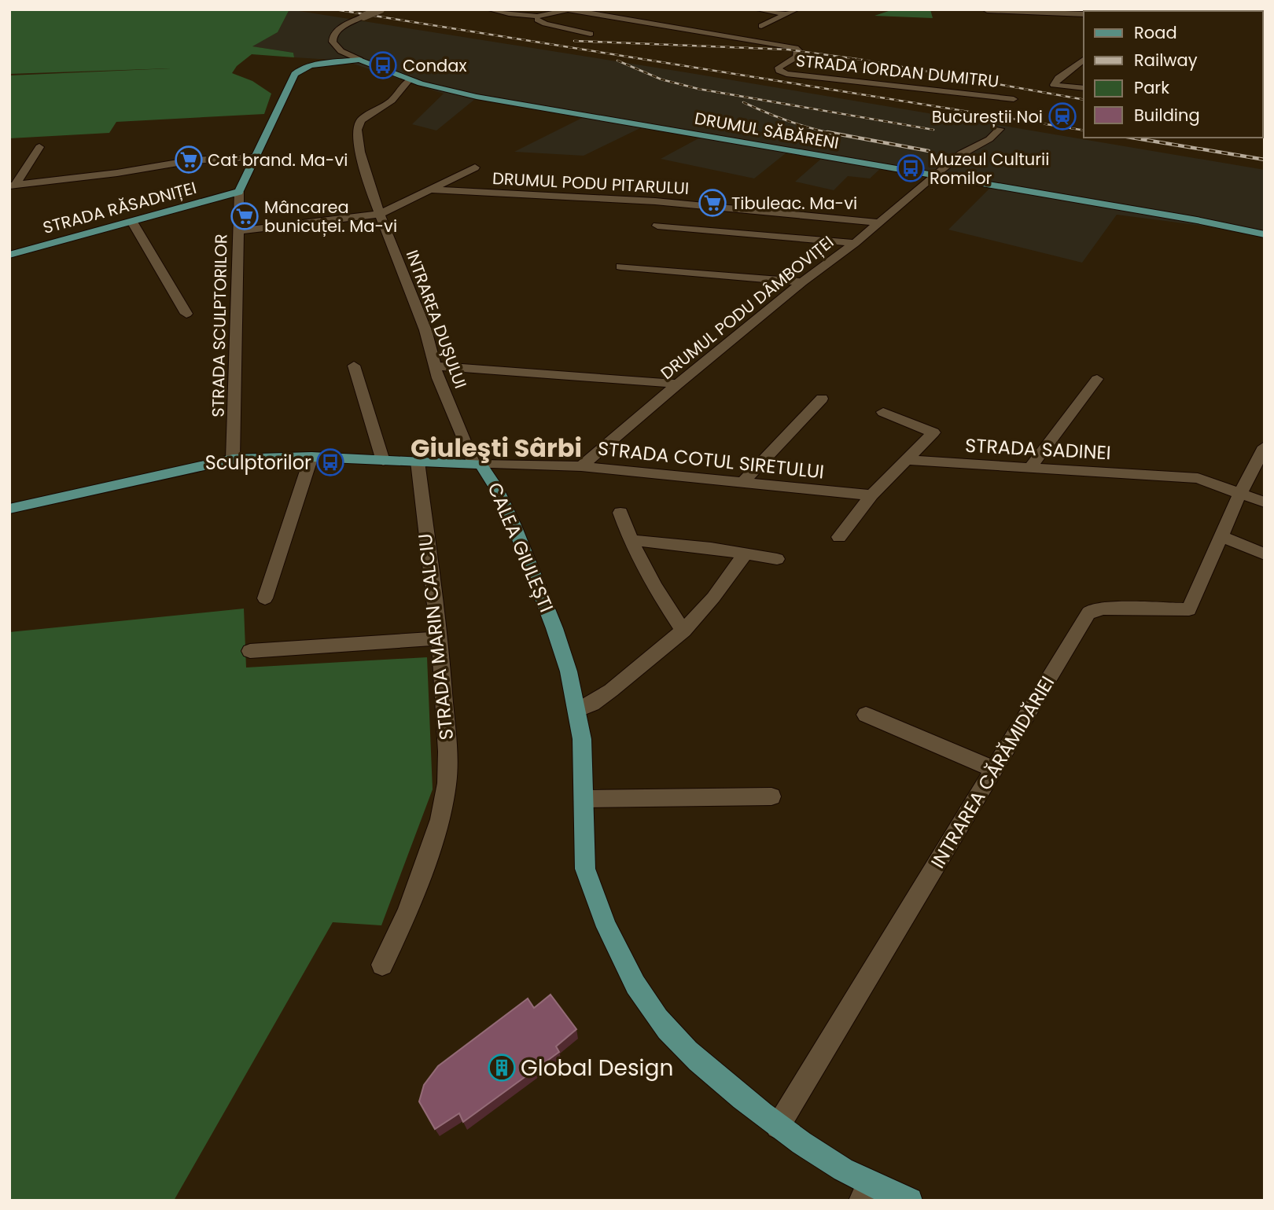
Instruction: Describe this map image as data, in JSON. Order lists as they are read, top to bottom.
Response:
{
  "streets": {
    "main road": [
      "DRUMUL SĂBĂRENI",
      "STRADA RĂSADNIȚEI",
      "STRADA SCULPTORILOR",
      "CALEA GIULEȘTI"
    ],
    "street": [
      "STRADA IORDAN DUMITRU",
      "DRUMUL PODU PITARULUI",
      "DRUMUL PODU DÂMBOVIȚEI",
      "INTRAREA DUȘULUI",
      "STRADA SADINEI",
      "STRADA COTUL SIRETULUI",
      "STRADA MARIN CALCIU",
      "INTRAREA CĂRĂMIDĂRIEI"
    ]
  },
  "crossings": [
    ["DRUMUL SĂBĂRENI", "DRUMUL PODU DÂMBOVIȚEI"],
    ["DRUMUL SĂBĂRENI", "INTRAREA DUȘULUI"],
    ["DRUMUL SĂBĂRENI", "STRADA SCULPTORILOR"],
    ["DRUMUL PODU PITARULUI", "DRUMUL PODU DÂMBOVIȚEI"],
    ["STRADA RĂSADNIȚEI", "STRADA SCULPTORILOR"],
    ["DRUMUL PODU DÂMBOVIȚEI", "STRADA COTUL SIRETULUI"],
    ["INTRAREA DUȘULUI", "STRADA COTUL SIRETULUI"],
    ["INTRAREA DUȘULUI", "CALEA GIULEȘTI"],
    ["STRADA SCULPTORILOR", "CALEA GIULEȘTI"],
    ["STRADA SADINEI", "INTRAREA CĂRĂMIDĂRIEI"],
    ["STRADA COTUL SIRETULUI", "CALEA GIULEȘTI"],
    ["CALEA GIULEȘTI", "STRADA MARIN CALCIU"],
    ["CALEA GIULEȘTI", "INTRAREA CĂRĂMIDĂRIEI"]
  ],
  "districts": ["Giuleşti Sârbi"],
  "places": {
    "bus stop": ["Condax", "Muzeul Culturii Romilor", "Sculptorilor"],
    "station": ["Bucureștii Noi"],
    "supermarket": ["Cat brand. Ma-vi", "Tibuleac. Ma-vi", "Mâncarea bunicuței. Ma-vi"],
    "building": ["Global Design"]
  },
  "legend": [
    "Road",
    "Railway",
    "Park",
    "Building"
  ]
}
